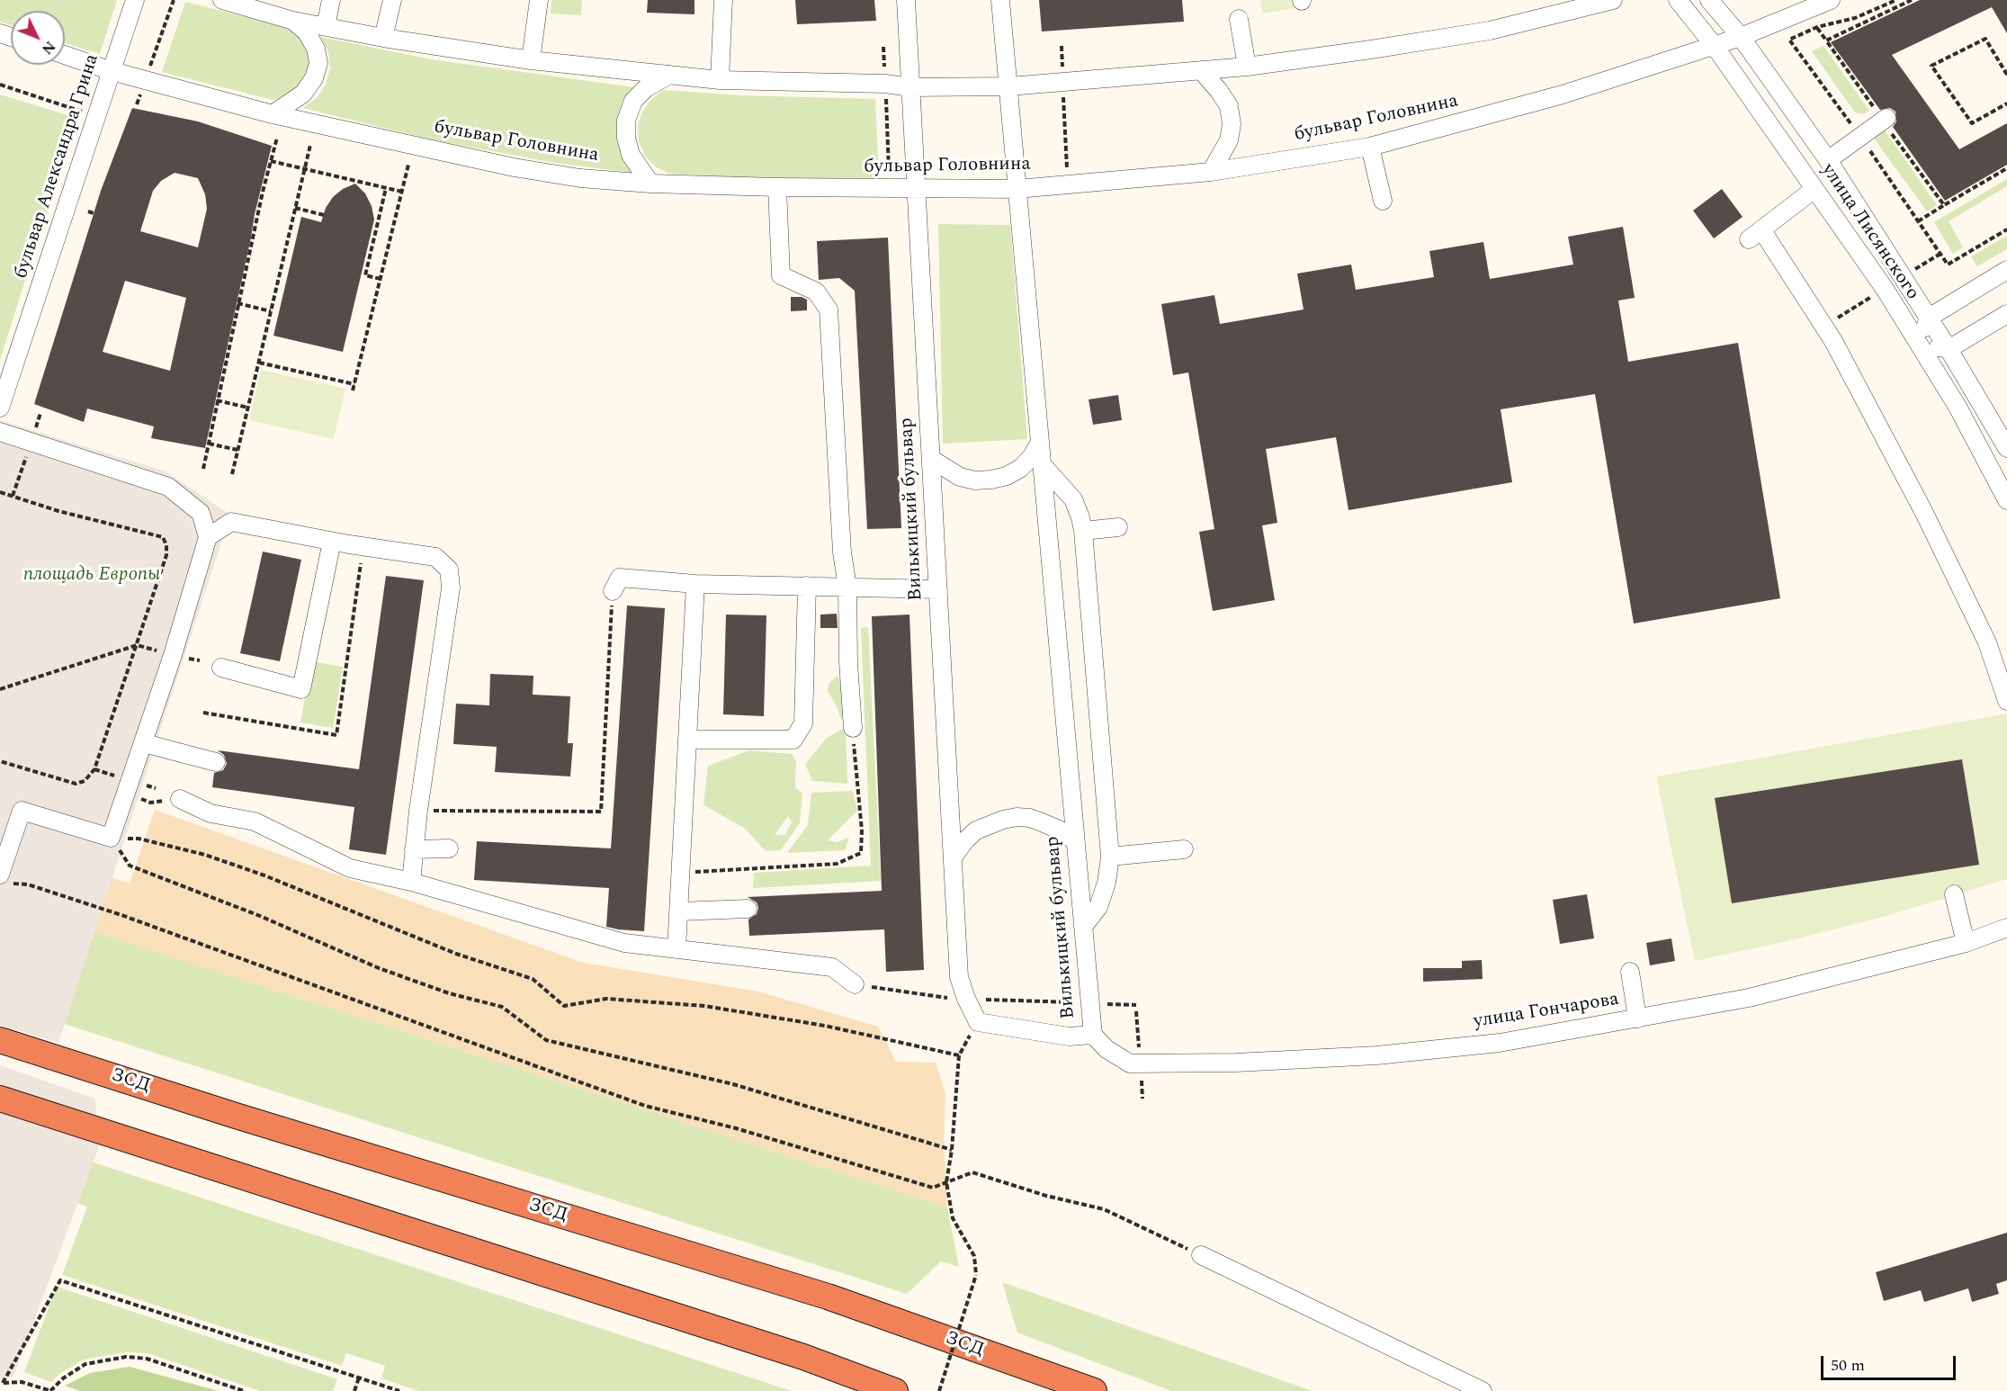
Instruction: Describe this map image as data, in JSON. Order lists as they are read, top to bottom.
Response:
{
  "streets": {
    "highway": ["ЗСД"],
    "street": [
      "бульвар Головнина",
      "бульвар Александра Грина",
      "улица Лисянского",
      "Вилькицкий бульвар",
      "улица Гончарова"
    ]
  },
  "crossings": [
    ["бульвар Головнина", "бульвар Александра Грина"],
    ["бульвар Головнина", "улица Лисянского"],
    ["бульвар Головнина", "Вилькицкий бульвар"],
    ["Вилькицкий бульвар", "улица Гончарова"]
  ],
  "parks": ["площадь Европы"],
  "scale_bar": "50 m",
  "north": "bottom right"
}
